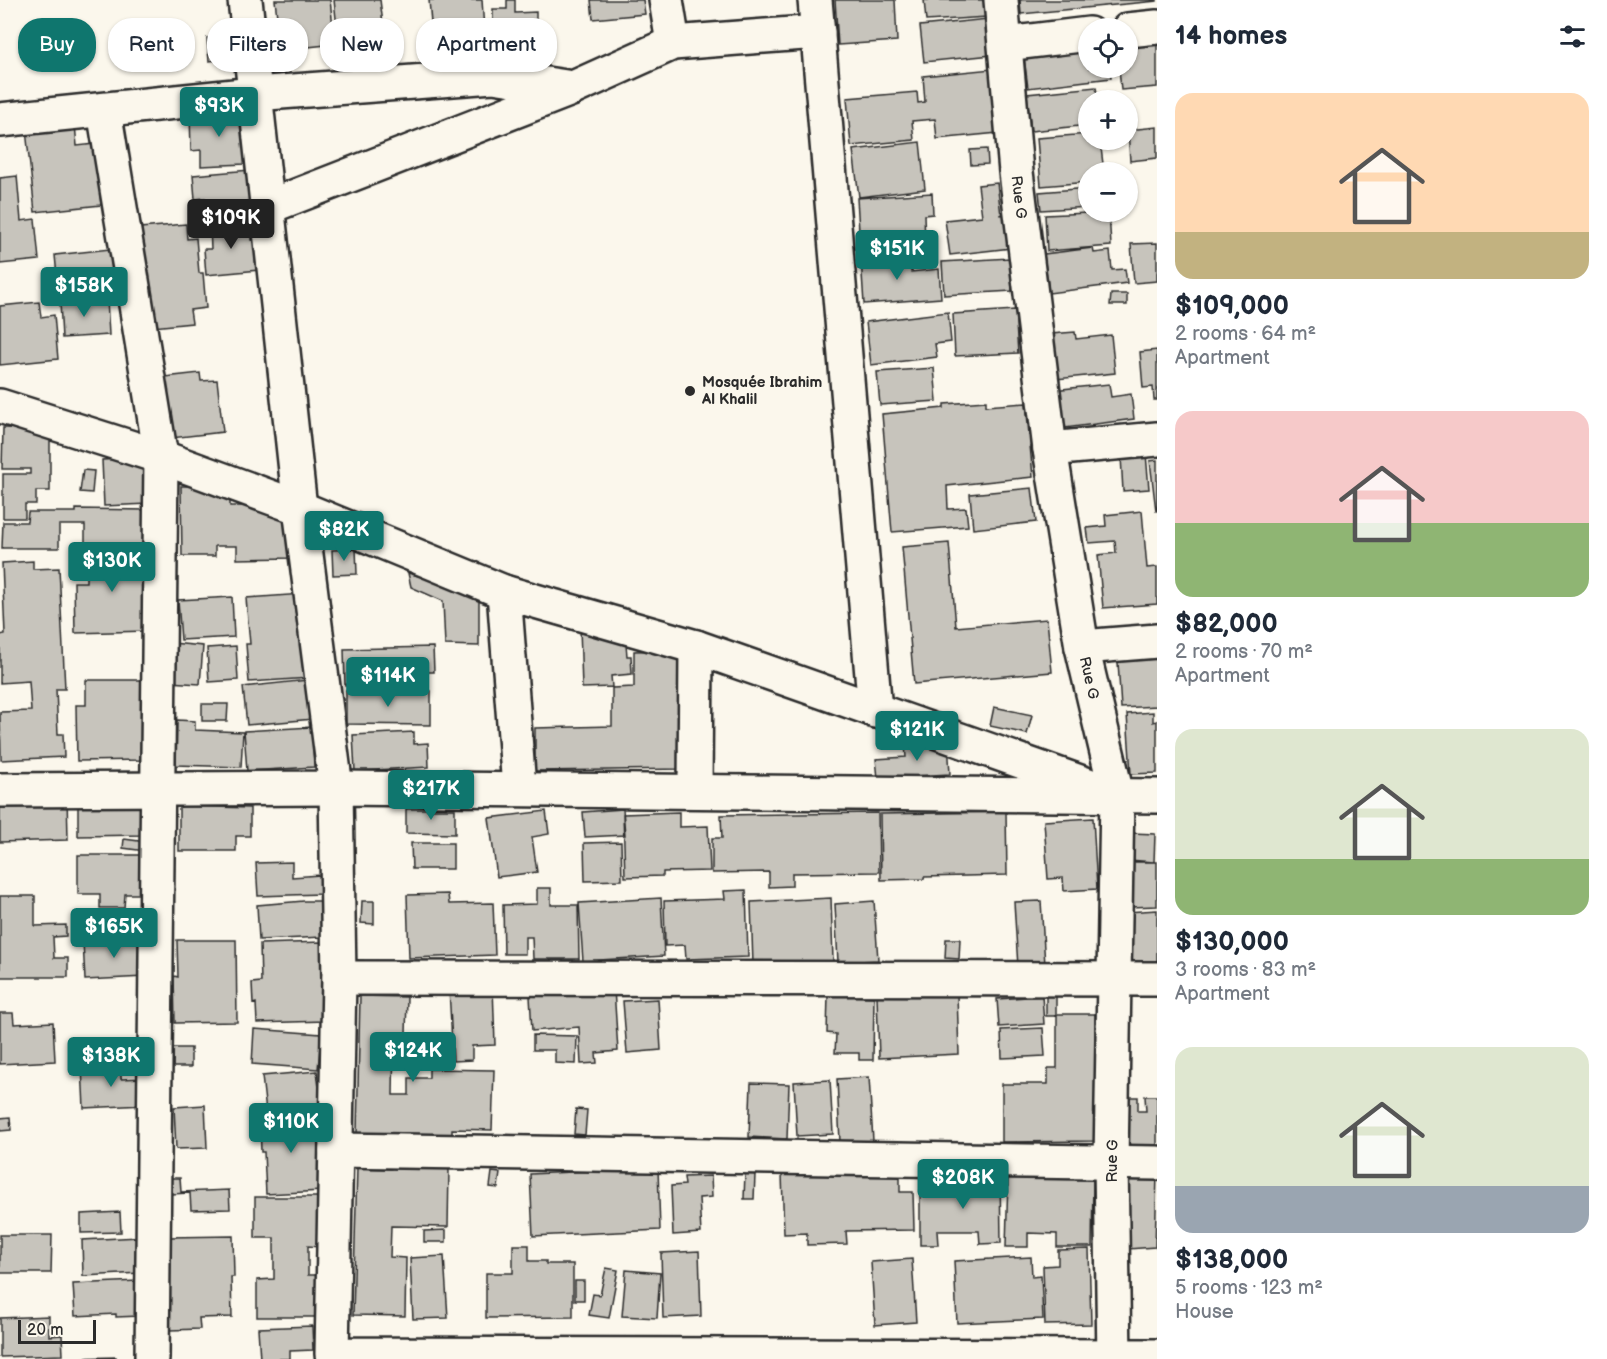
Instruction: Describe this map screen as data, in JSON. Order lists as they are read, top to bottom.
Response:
{
  "streets": {
    "street": ["Rue G"]
  },
  "places": ["Mosquée Ibrahim Al Khalil"],
  "scale_bar": "20 m",
  "page": {
    "heading": "14 homes",
    "map_buttons": ["+", "−"],
    "chip": [
      "Buy",
      "Rent",
      "Filters",
      "New",
      "Apartment"
    ],
    "list": [
      {
        "name": "$109,000",
        "note": "2 rooms · 64 m² · Apartment"
      },
      {
        "name": "$82,000",
        "note": "2 rooms · 70 m² · Apartment"
      },
      {
        "name": "$130,000",
        "note": "3 rooms · 83 m² · Apartment"
      },
      {
        "name": "$138,000",
        "note": "5 rooms · 123 m² · House"
      }
    ],
    "price": [
      "$93K",
      "$109K",
      "$151K",
      "$158K",
      "$82K",
      "$130K",
      "$114K",
      "$121K",
      "$217K",
      "$165K",
      "$124K",
      "$138K",
      "$110K",
      "$208K"
    ],
    "scale": "20 m"
  }
}
